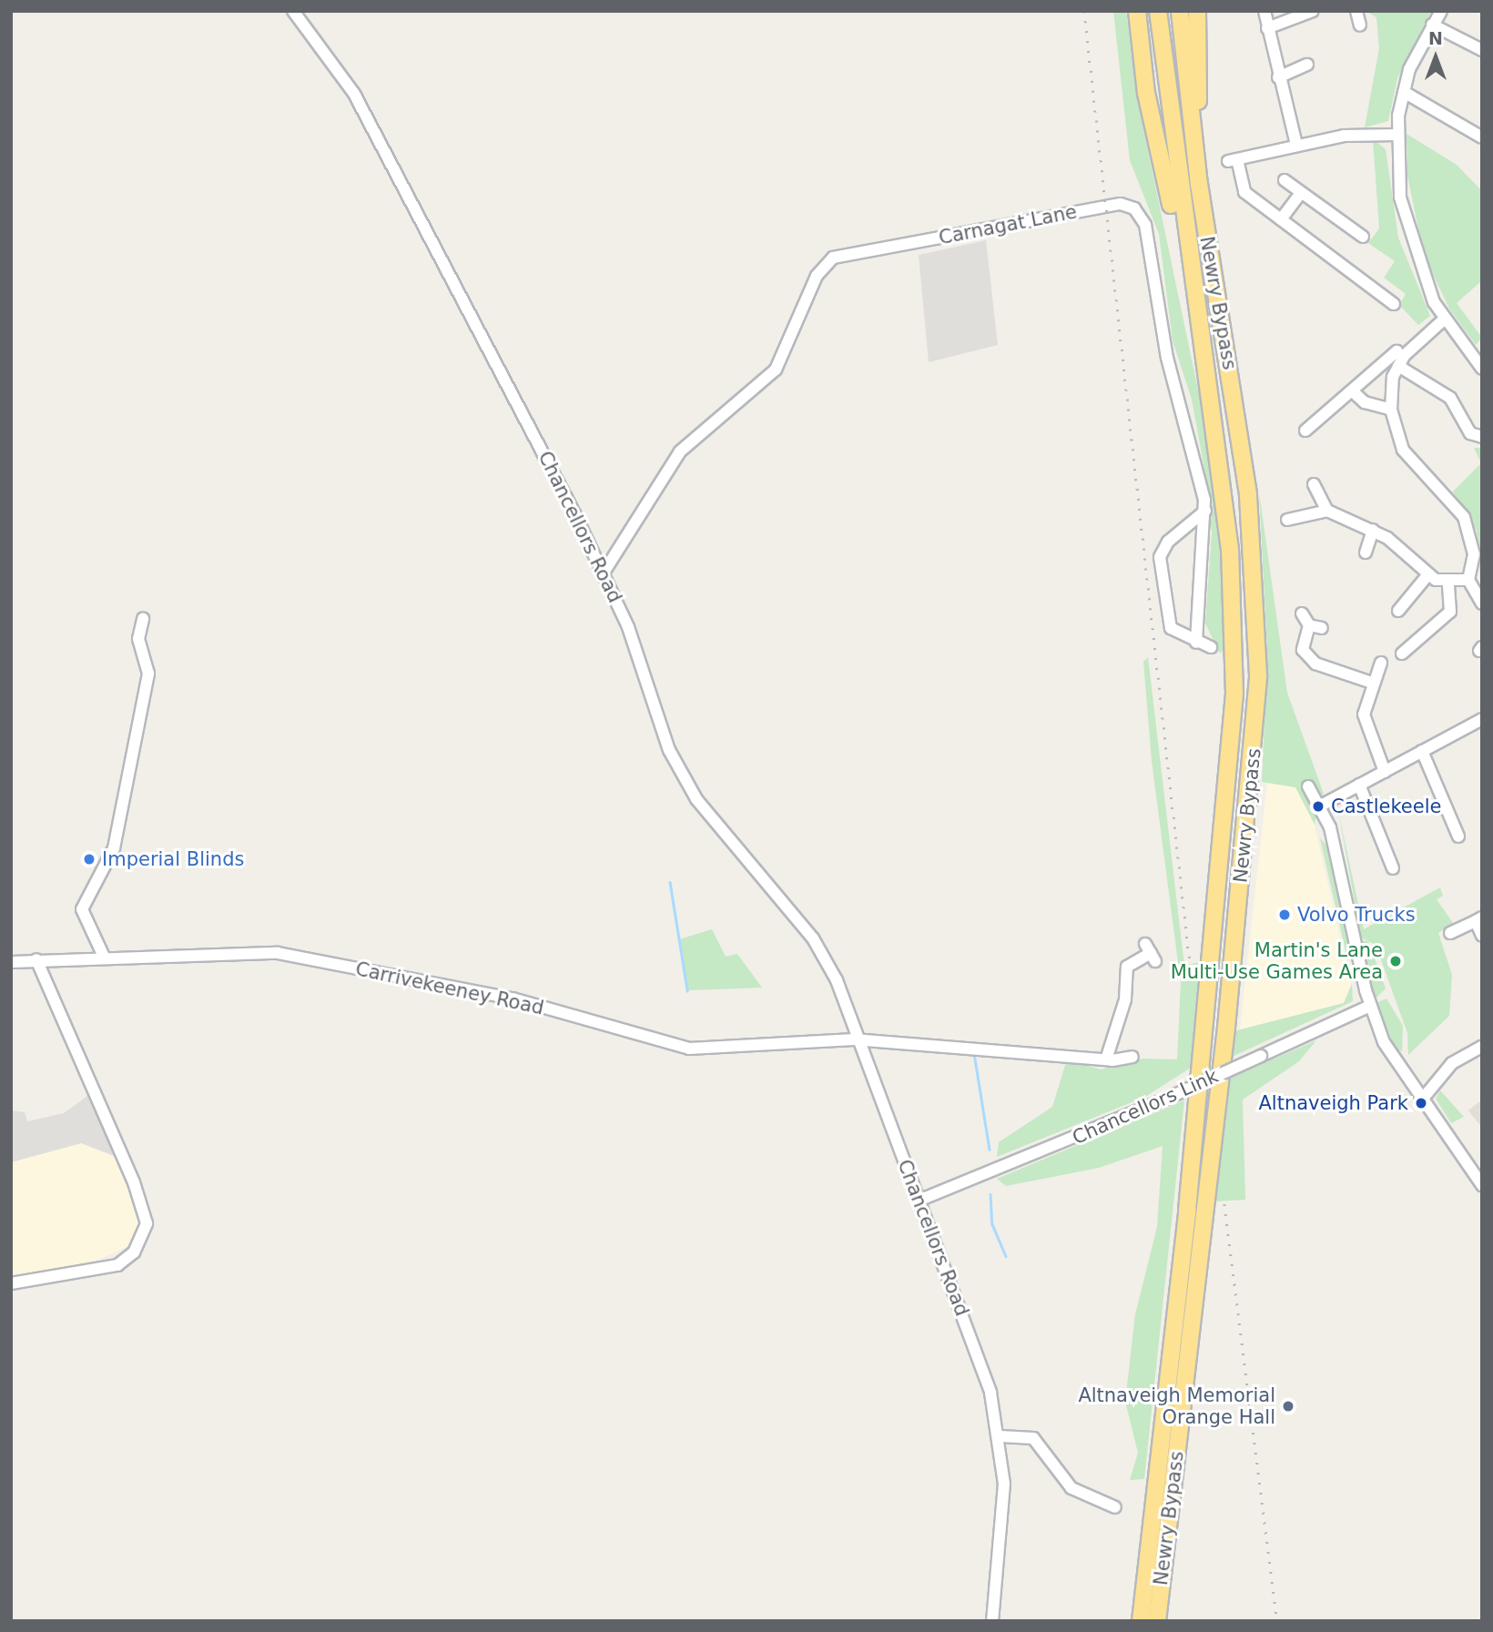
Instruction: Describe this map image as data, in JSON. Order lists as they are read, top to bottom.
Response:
{
  "streets": {
    "highway": ["Newry Bypass"],
    "street": [
      "Carnagat Lane",
      "Chancellors Road",
      "Carrivekeeney Road",
      "Chancellors Link"
    ]
  },
  "crossings": [
    ["Carnagat Lane", "Chancellors Road"],
    ["Chancellors Road", "Carrivekeeney Road"],
    ["Chancellors Road", "Chancellors Link"]
  ],
  "places": [
    "Castlekeele",
    "Imperial Blinds",
    "Volvo Trucks",
    "Martin's Lane Multi-Use Games Area",
    "Altnaveigh Park",
    "Altnaveigh Memorial Orange Hall"
  ],
  "north": "top"
}
